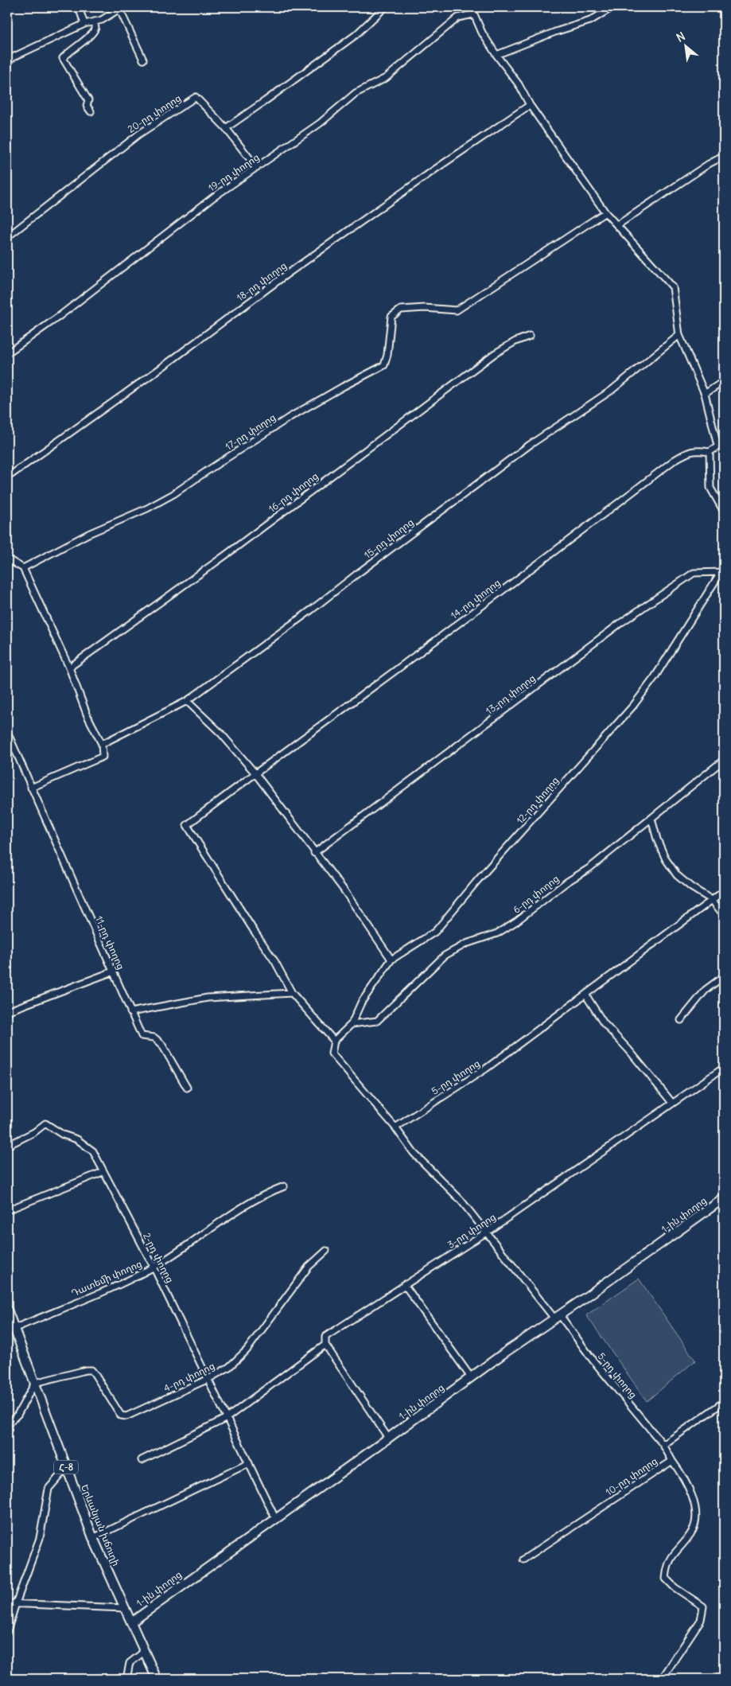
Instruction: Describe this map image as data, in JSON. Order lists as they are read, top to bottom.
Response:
{
  "streets": {
    "main road": ["1-ին փողոց", "Հ-8", "Երևանյան խճուղի"],
    "street": [
      "20-րդ փողոց",
      "19-րդ փողոց",
      "18-րդ փողոց",
      "17-րդ փողոց",
      "16-րդ փողոց",
      "15-րդ փողոց",
      "14-րդ փողոց",
      "13-րդ փողոց",
      "12-րդ փողոց",
      "6-րդ փողոց",
      "11-րդ փողոց",
      "5-րդ փողոց",
      "3-րդ փողոց",
      "2-րդ փողոց",
      "Դատեմի փողոց",
      "4-րդ փողոց",
      "10-րդ փողոց"
    ]
  },
  "crossings": [
    ["13-րդ փողոց", "12-րդ փողոց"],
    ["12-րդ փողոց", "6-րդ փողոց"],
    ["5-րդ փողոց", "1-ին փողոց"],
    ["5-րդ փողոց", "3-րդ փողոց"],
    ["5-րդ փողոց", "10-րդ փողոց"],
    ["1-ին փողոց", "2-րդ փողոց"],
    ["1-ին փողոց", "Երևանյան խճուղի"],
    ["2-րդ փողոց", "Դատեմի փողոց"],
    ["2-րդ փողոց", "4-րդ փողոց"],
    ["Դատեմի փողոց", "Երևանյան խճուղի"],
    ["4-րդ փողոց", "Երևանյան խճուղի"]
  ],
  "north": "top left"
}
